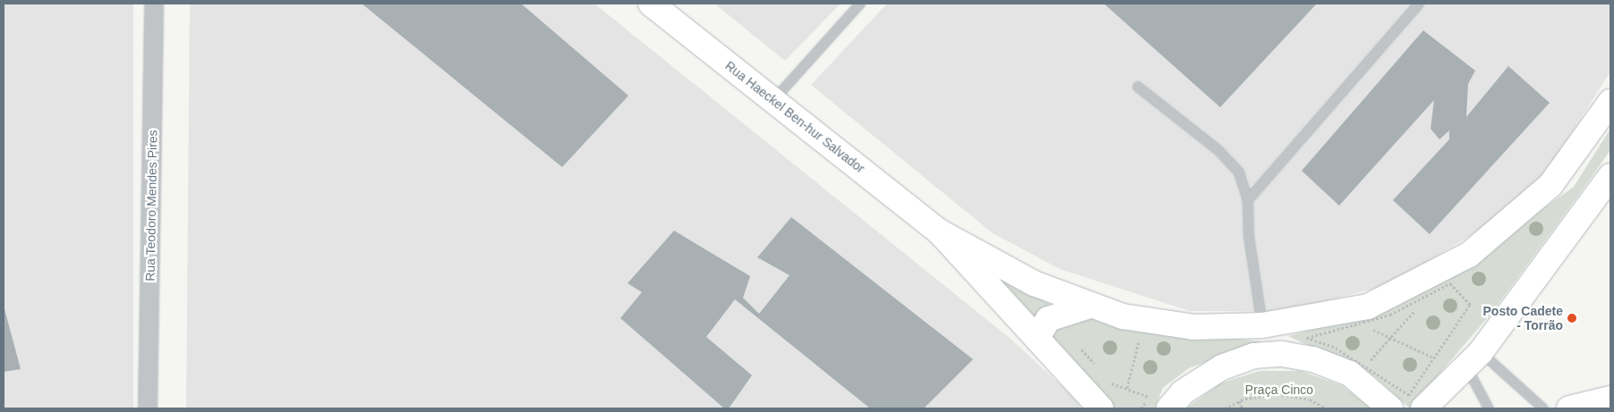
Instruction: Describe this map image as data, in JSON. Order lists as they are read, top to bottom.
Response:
{
  "streets": {
    "street": ["Rua Haeckel Ben-hur Salvador", "Rua Teodoro Mendes Pires"]
  },
  "parks": ["Praça Cinco"],
  "places": ["Posto Cadete - Torrão"]
}
